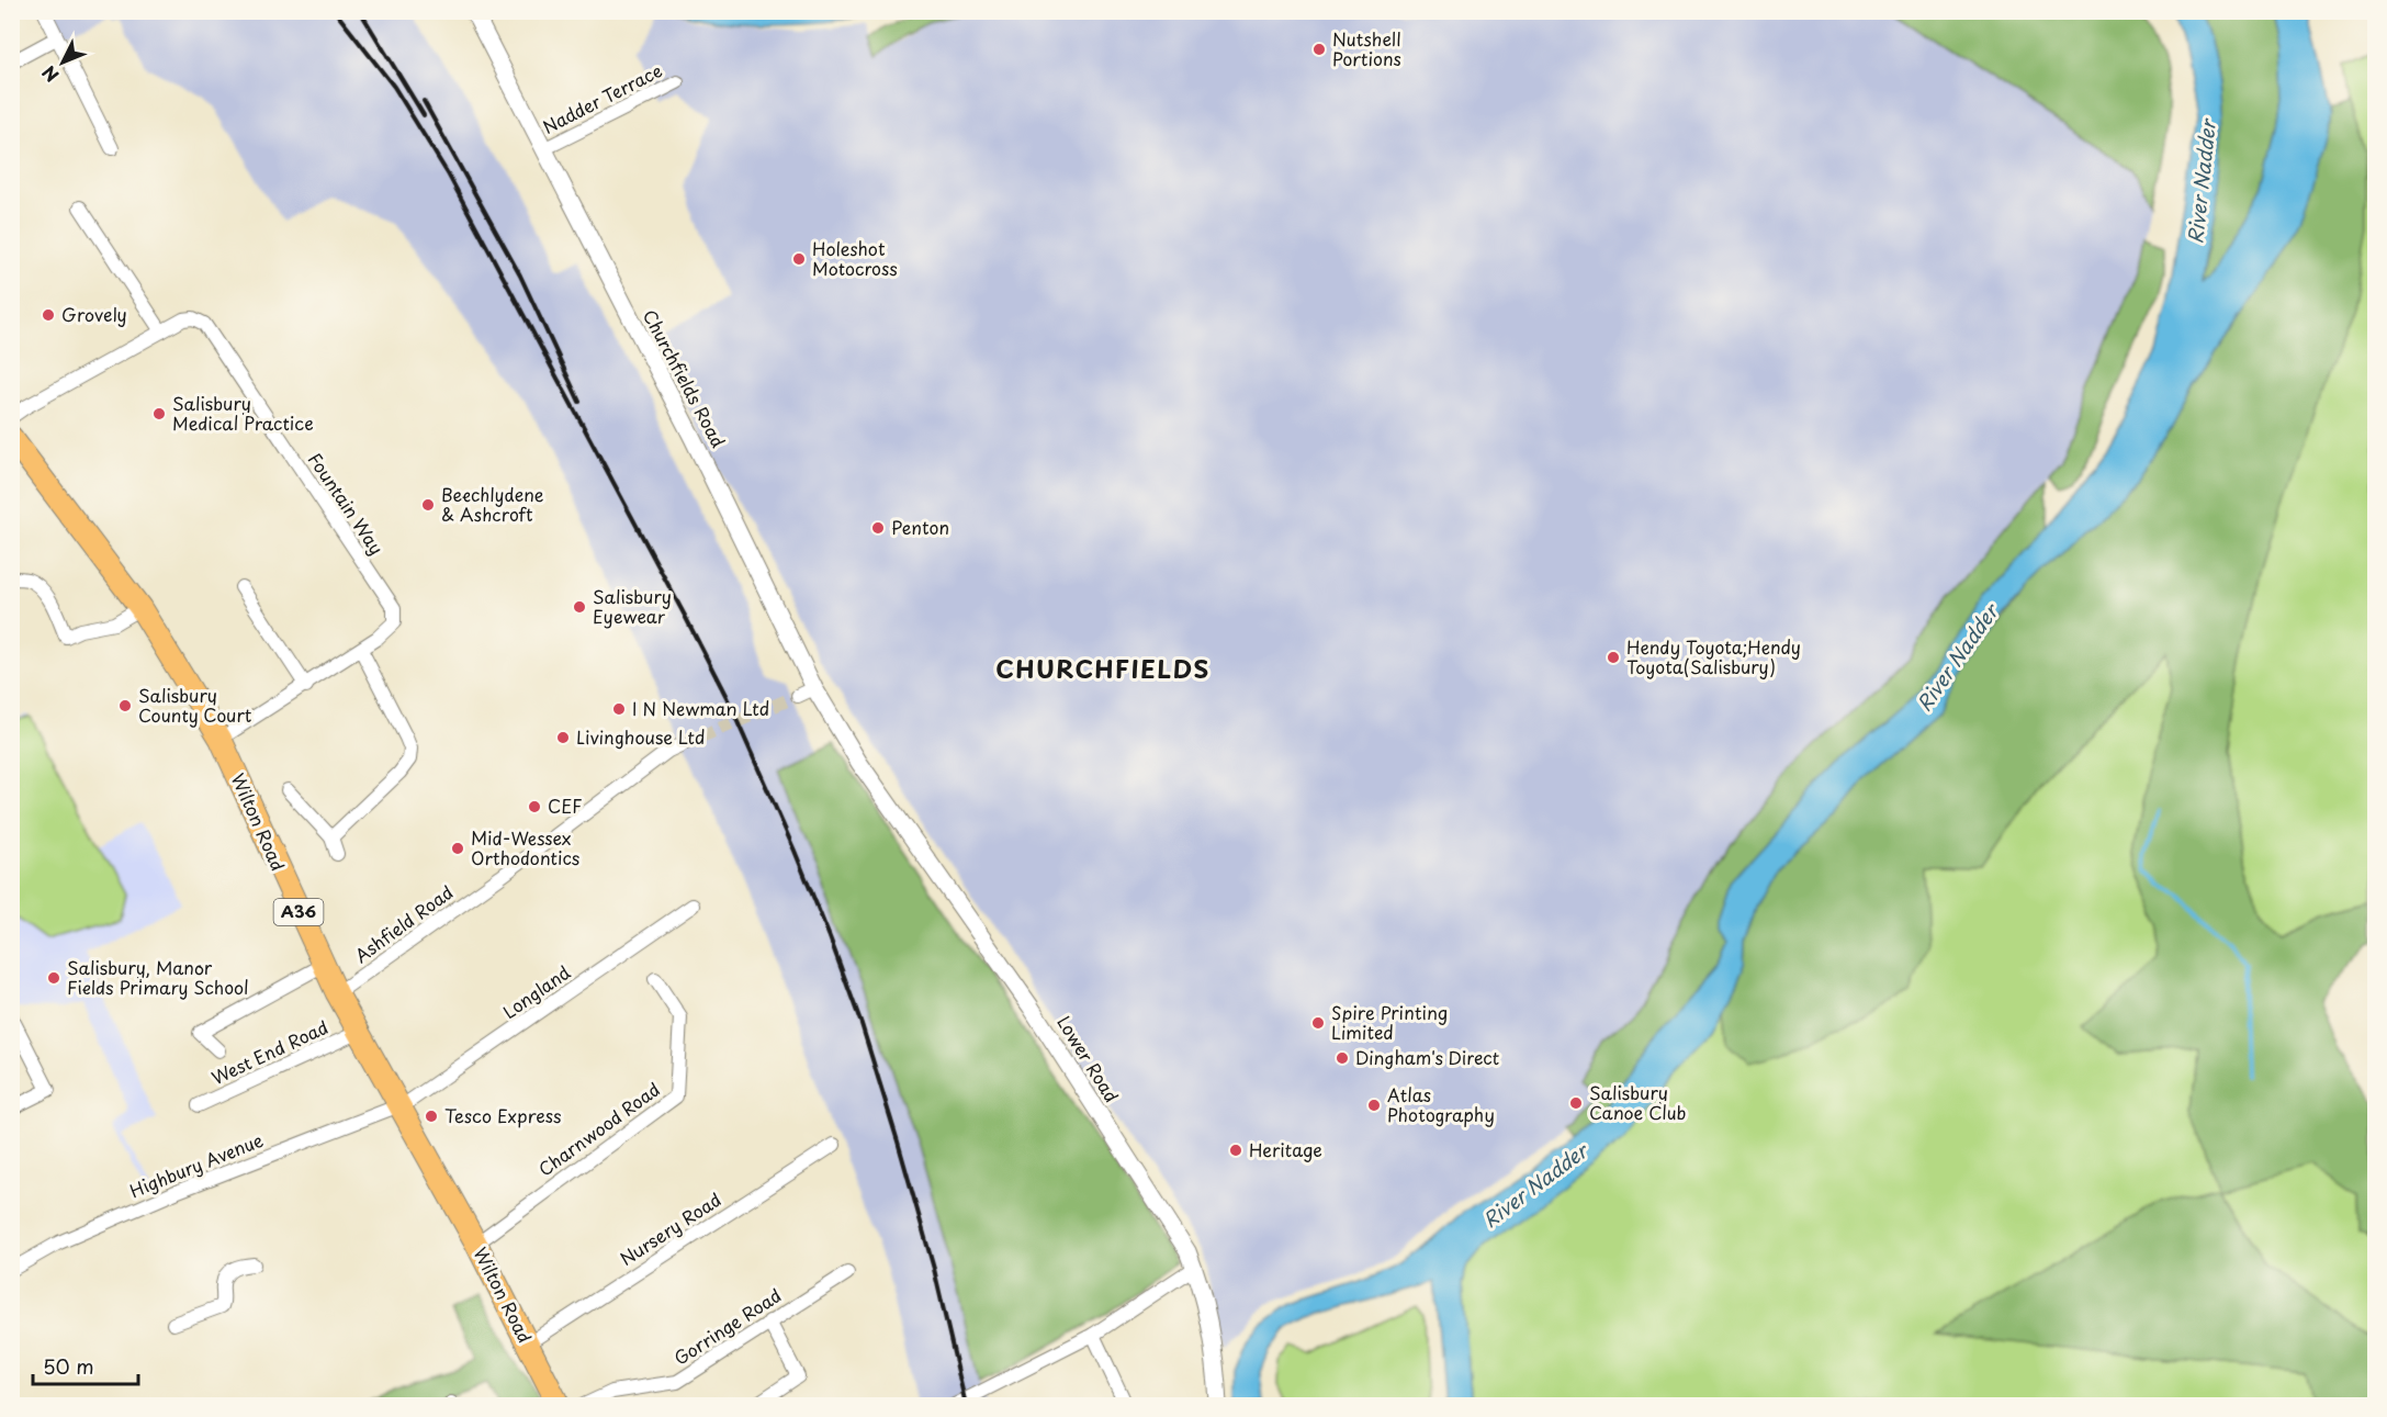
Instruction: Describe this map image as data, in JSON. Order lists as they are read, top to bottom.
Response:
{
  "streets": {
    "highway": ["Wilton Road", "A36"],
    "street": [
      "Nadder Terrace",
      "Churchfields Road",
      "Fountain Way",
      "Ashfield Road",
      "Longland",
      "West End Road",
      "Lower Road",
      "Charnwood Road",
      "Highbury Avenue",
      "Nursery Road",
      "Gorringe Road"
    ]
  },
  "crossings": [
    ["Nadder Terrace", "Churchfields Road"],
    ["Churchfields Road", "Lower Road"],
    ["Fountain Way", "Wilton Road"],
    ["Wilton Road", "Ashfield Road"],
    ["Wilton Road", "Longland"],
    ["Wilton Road", "West End Road"],
    ["Wilton Road", "Charnwood Road"],
    ["Wilton Road", "Highbury Avenue"],
    ["Wilton Road", "Nursery Road"],
    ["Longland", "Highbury Avenue"]
  ],
  "districts": ["CHURCHFIELDS"],
  "water": ["River Nadder"],
  "places": [
    "Nutshell Portions",
    "Holeshot Motocross",
    "Grovely",
    "Salisbury Medical Practice",
    "Beechlydene & Ashcroft",
    "Penton",
    "Salisbury Eyewear",
    "Hendy Toyota;Hendy Toyota(Salisbury)",
    "Salisbury County Court",
    "I N Newman Ltd",
    "Livinghouse Ltd",
    "CEF",
    "Mid-Wessex Orthodontics",
    "Salisbury, Manor Fields Primary School",
    "Spire Printing Limited",
    "Dingham's Direct",
    "Salisbury Canoe Club",
    "Atlas Photography",
    "Tesco Express",
    "Heritage"
  ],
  "scale_bar": "50 m",
  "north": "bottom left"
}
